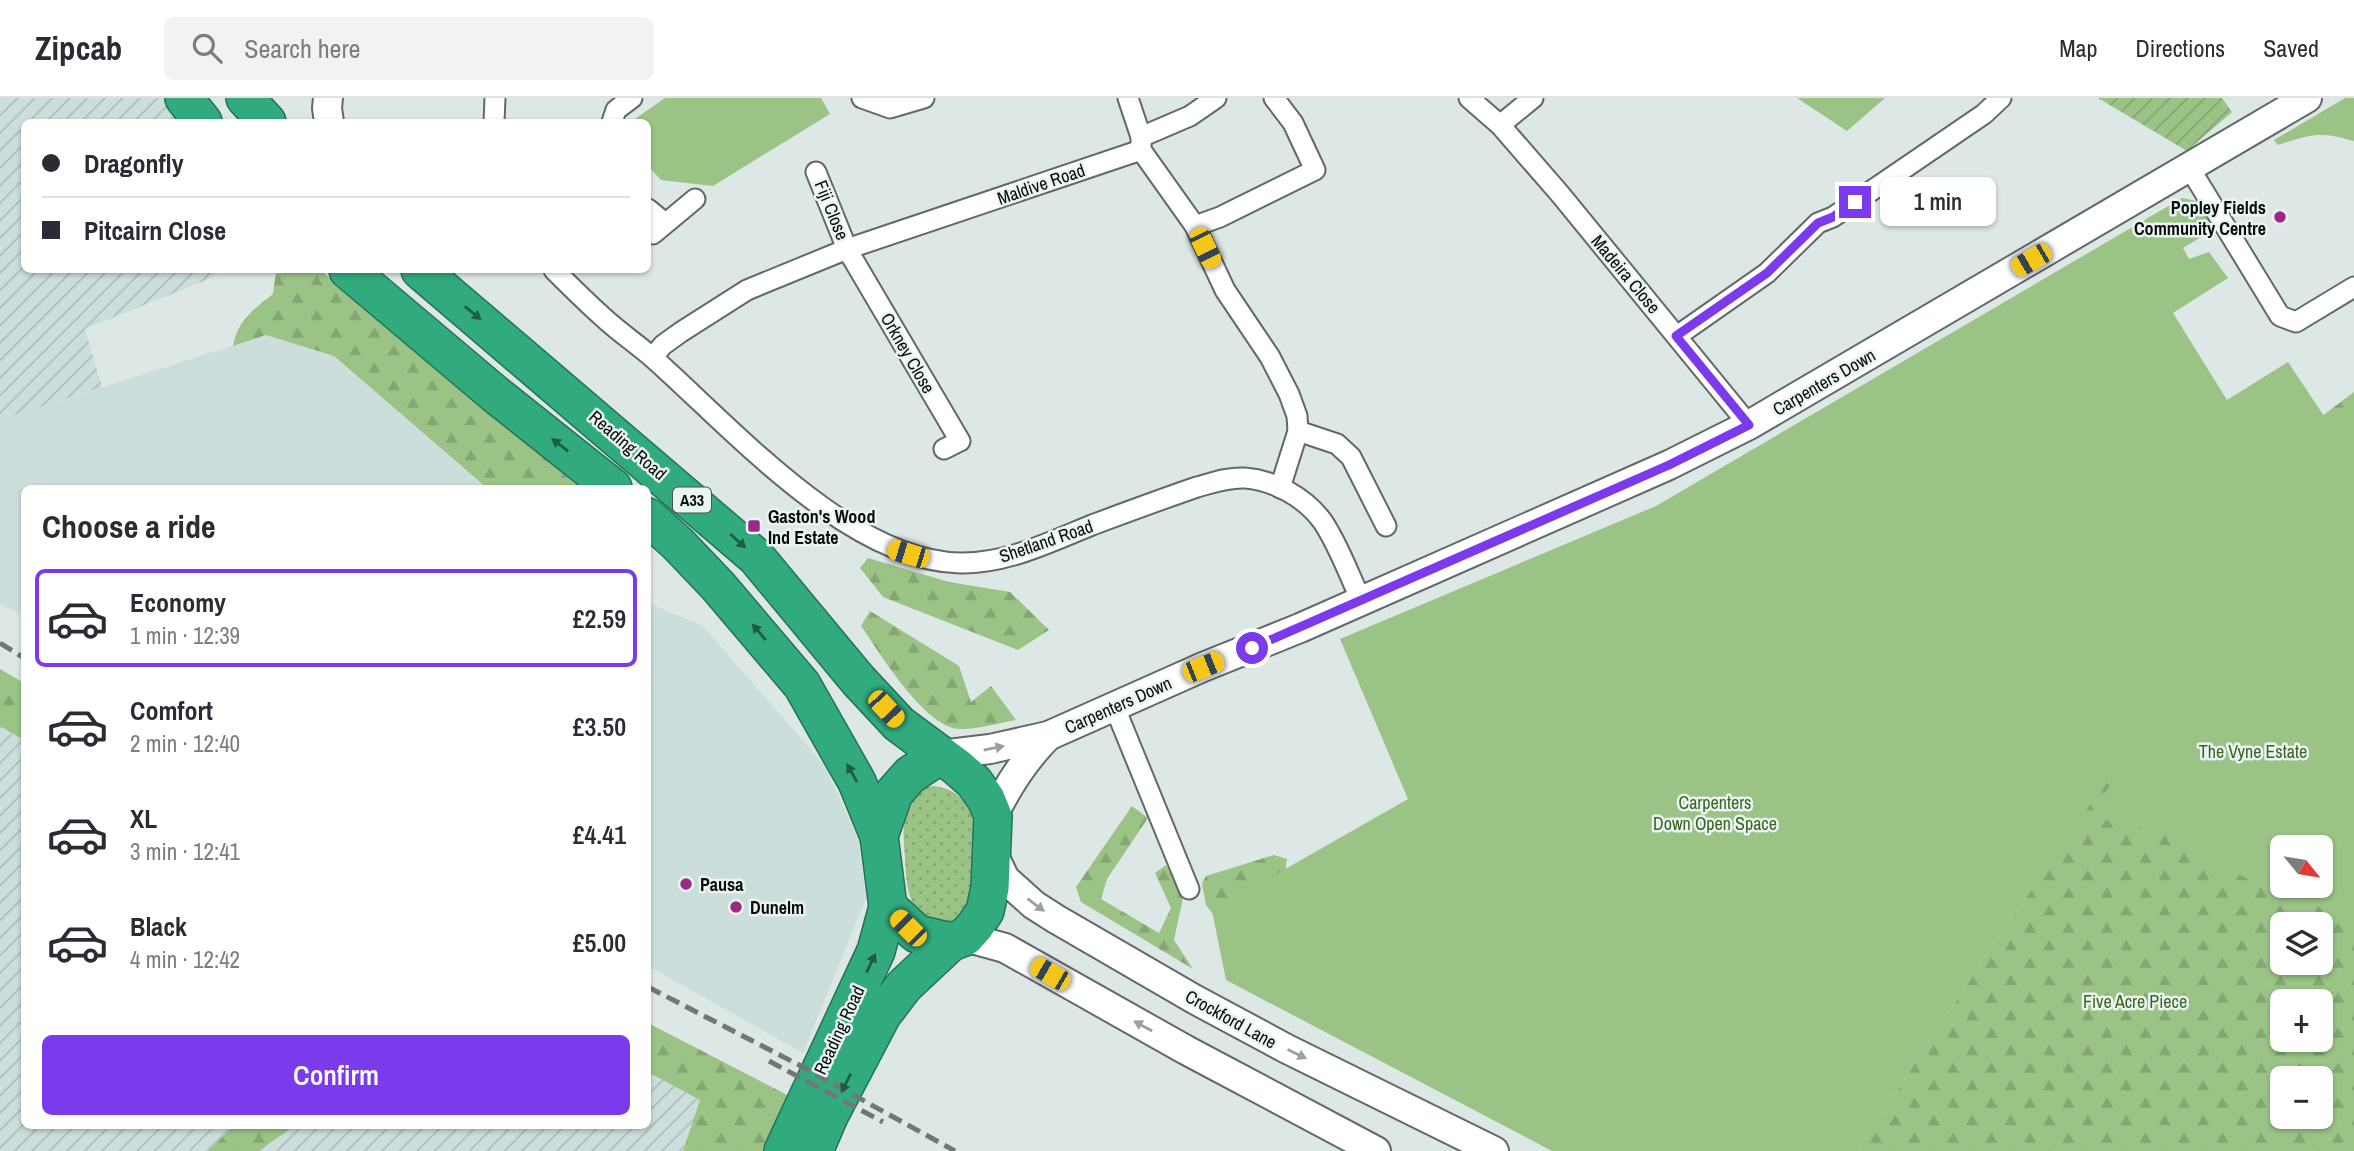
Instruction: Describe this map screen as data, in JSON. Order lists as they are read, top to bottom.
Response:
{
  "streets": {
    "highway": ["Reading Road", "A33"],
    "street": [
      "Maldive Road",
      "Fiji Close",
      "Madeira Close",
      "Orkney Close",
      "Carpenters Down",
      "Shetland Road",
      "Crockford Lane"
    ]
  },
  "crossings": [
    ["Maldive Road", "Fiji Close"],
    ["Maldive Road", "Orkney Close"],
    ["Maldive Road", "Shetland Road"],
    ["Fiji Close", "Orkney Close"],
    ["Madeira Close", "Carpenters Down"],
    ["Carpenters Down", "Reading Road"],
    ["Carpenters Down", "A33"],
    ["Carpenters Down", "Shetland Road"],
    ["Carpenters Down", "Crockford Lane"],
    ["Reading Road", "A33"],
    ["Reading Road", "Crockford Lane"],
    ["A33", "Crockford Lane"]
  ],
  "parks": ["The Vyne Estate", "Carpenters Down Open Space", "Five Acre Piece"],
  "places": {
    "other": ["Popley Fields Community Centre", "Pausa", "Dunelm"],
    "transit": ["Gaston's Wood Ind Estate"]
  },
  "north": "bottom right",
  "page": {
    "header": "Zipcab",
    "search": "Search here",
    "nav": ["Map", "Directions", "Saved"],
    "banner": ["Dragonfly", "Pitcairn Close"],
    "bubble": "1 min",
    "heading": "Choose a ride",
    "list": [
      {
        "name": "Economy",
        "note": "1 min · 12:39",
        "value": "£2.59"
      },
      {
        "name": "Comfort",
        "note": "2 min · 12:40",
        "value": "£3.50"
      },
      {
        "name": "XL",
        "note": "3 min · 12:41",
        "value": "£4.41"
      },
      {
        "name": "Black",
        "note": "4 min · 12:42",
        "value": "£5.00"
      }
    ],
    "map_buttons": ["+", "−"],
    "buttons": "Confirm"
  }
}
